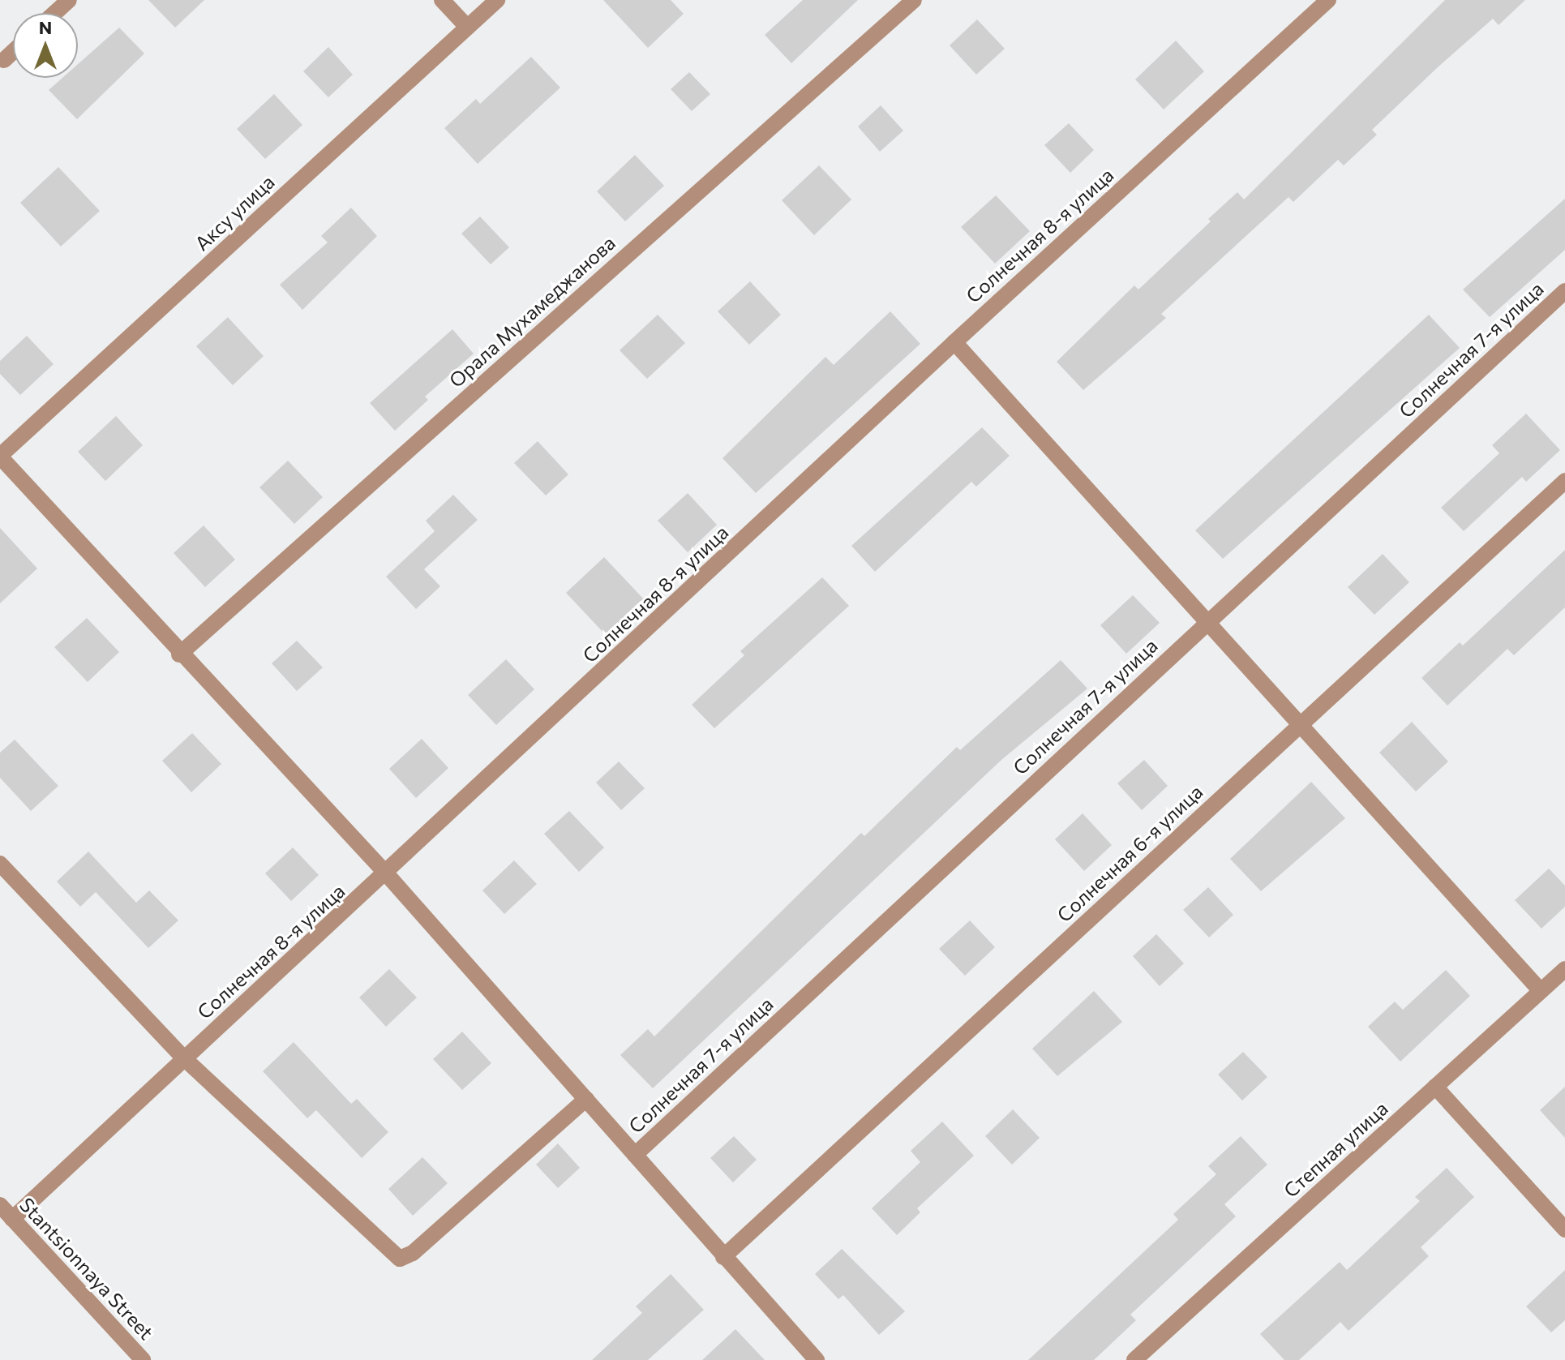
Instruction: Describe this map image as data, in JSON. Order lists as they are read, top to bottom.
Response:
{
  "streets": {
    "street": [
      "Аксу улица",
      "Солнечная 8-я улица",
      "Орала Мухамеджанова",
      "Солнечная 7-я улица",
      "Солнечная 6-я улица",
      "Степная улица",
      "Stantsionnaya Street"
    ]
  },
  "crossings": [
    ["Солнечная 8-я улица", "Stantsionnaya Street"]
  ],
  "north": "top"
}
